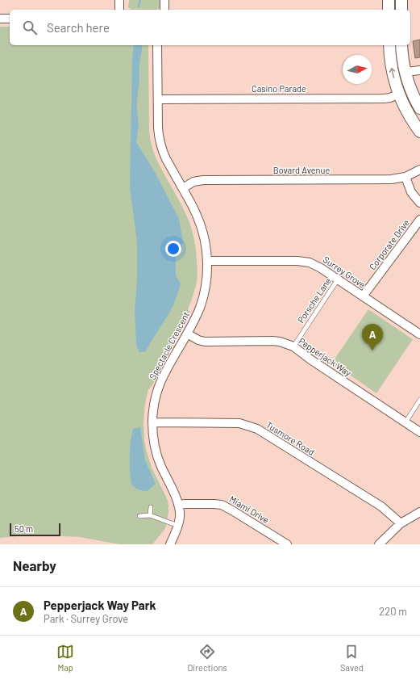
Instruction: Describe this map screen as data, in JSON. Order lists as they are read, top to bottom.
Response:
{
  "streets": {
    "street": [
      "Casino Parade",
      "Bovard Avenue",
      "Corporate Drive",
      "Surrey Grove",
      "Spectacle Crescent",
      "Pepperjack Way",
      "Tusmore Road",
      "Miami Drive"
    ],
    "lane": ["Porsche Lane"]
  },
  "crossings": [
    ["Casino Parade", "Spectacle Crescent"],
    ["Bovard Avenue", "Spectacle Crescent"],
    ["Corporate Drive", "Surrey Grove"],
    ["Surrey Grove", "Porsche Lane"],
    ["Surrey Grove", "Spectacle Crescent"],
    ["Porsche Lane", "Pepperjack Way"],
    ["Spectacle Crescent", "Pepperjack Way"],
    ["Spectacle Crescent", "Tusmore Road"],
    ["Spectacle Crescent", "Miami Drive"]
  ],
  "scale_bar": "50 m",
  "north": "right",
  "page": {
    "search": "Search here",
    "pins": "A",
    "scale": "50 m",
    "heading": "Nearby",
    "list": [
      {
        "mark": "A",
        "name": "Pepperjack Way Park",
        "note": "Park · Surrey Grove",
        "value": "220 m"
      }
    ],
    "nav": ["Map", "Directions", "Saved"]
  }
}
